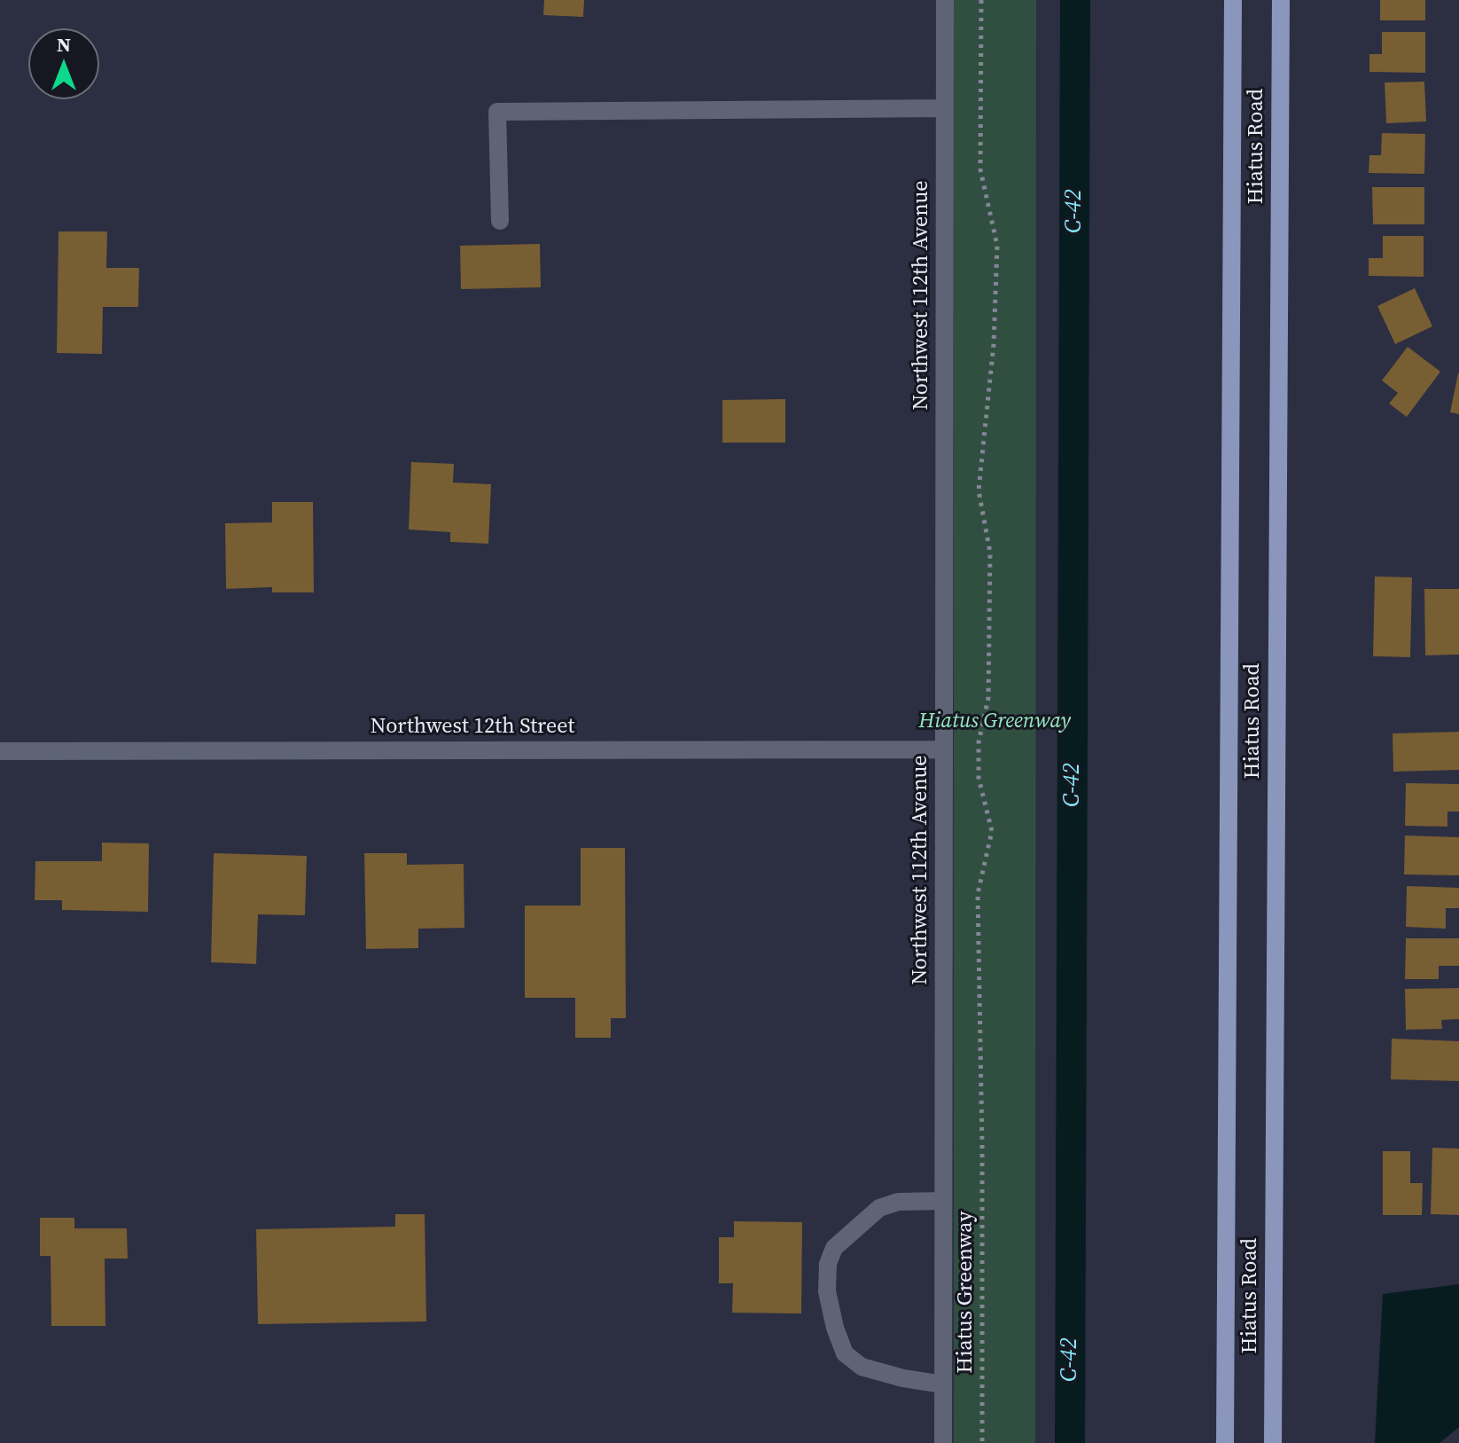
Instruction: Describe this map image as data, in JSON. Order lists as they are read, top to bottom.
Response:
{
  "streets": {
    "main road": ["Hiatus Road"],
    "street": ["Northwest 112th Avenue", "Northwest 12th Street"],
    "path": ["Hiatus Greenway"]
  },
  "crossings": [
    ["Northwest 112th Avenue", "Northwest 12th Street"]
  ],
  "water": ["C-42"],
  "parks": ["Hiatus Greenway"],
  "north": "top"
}
